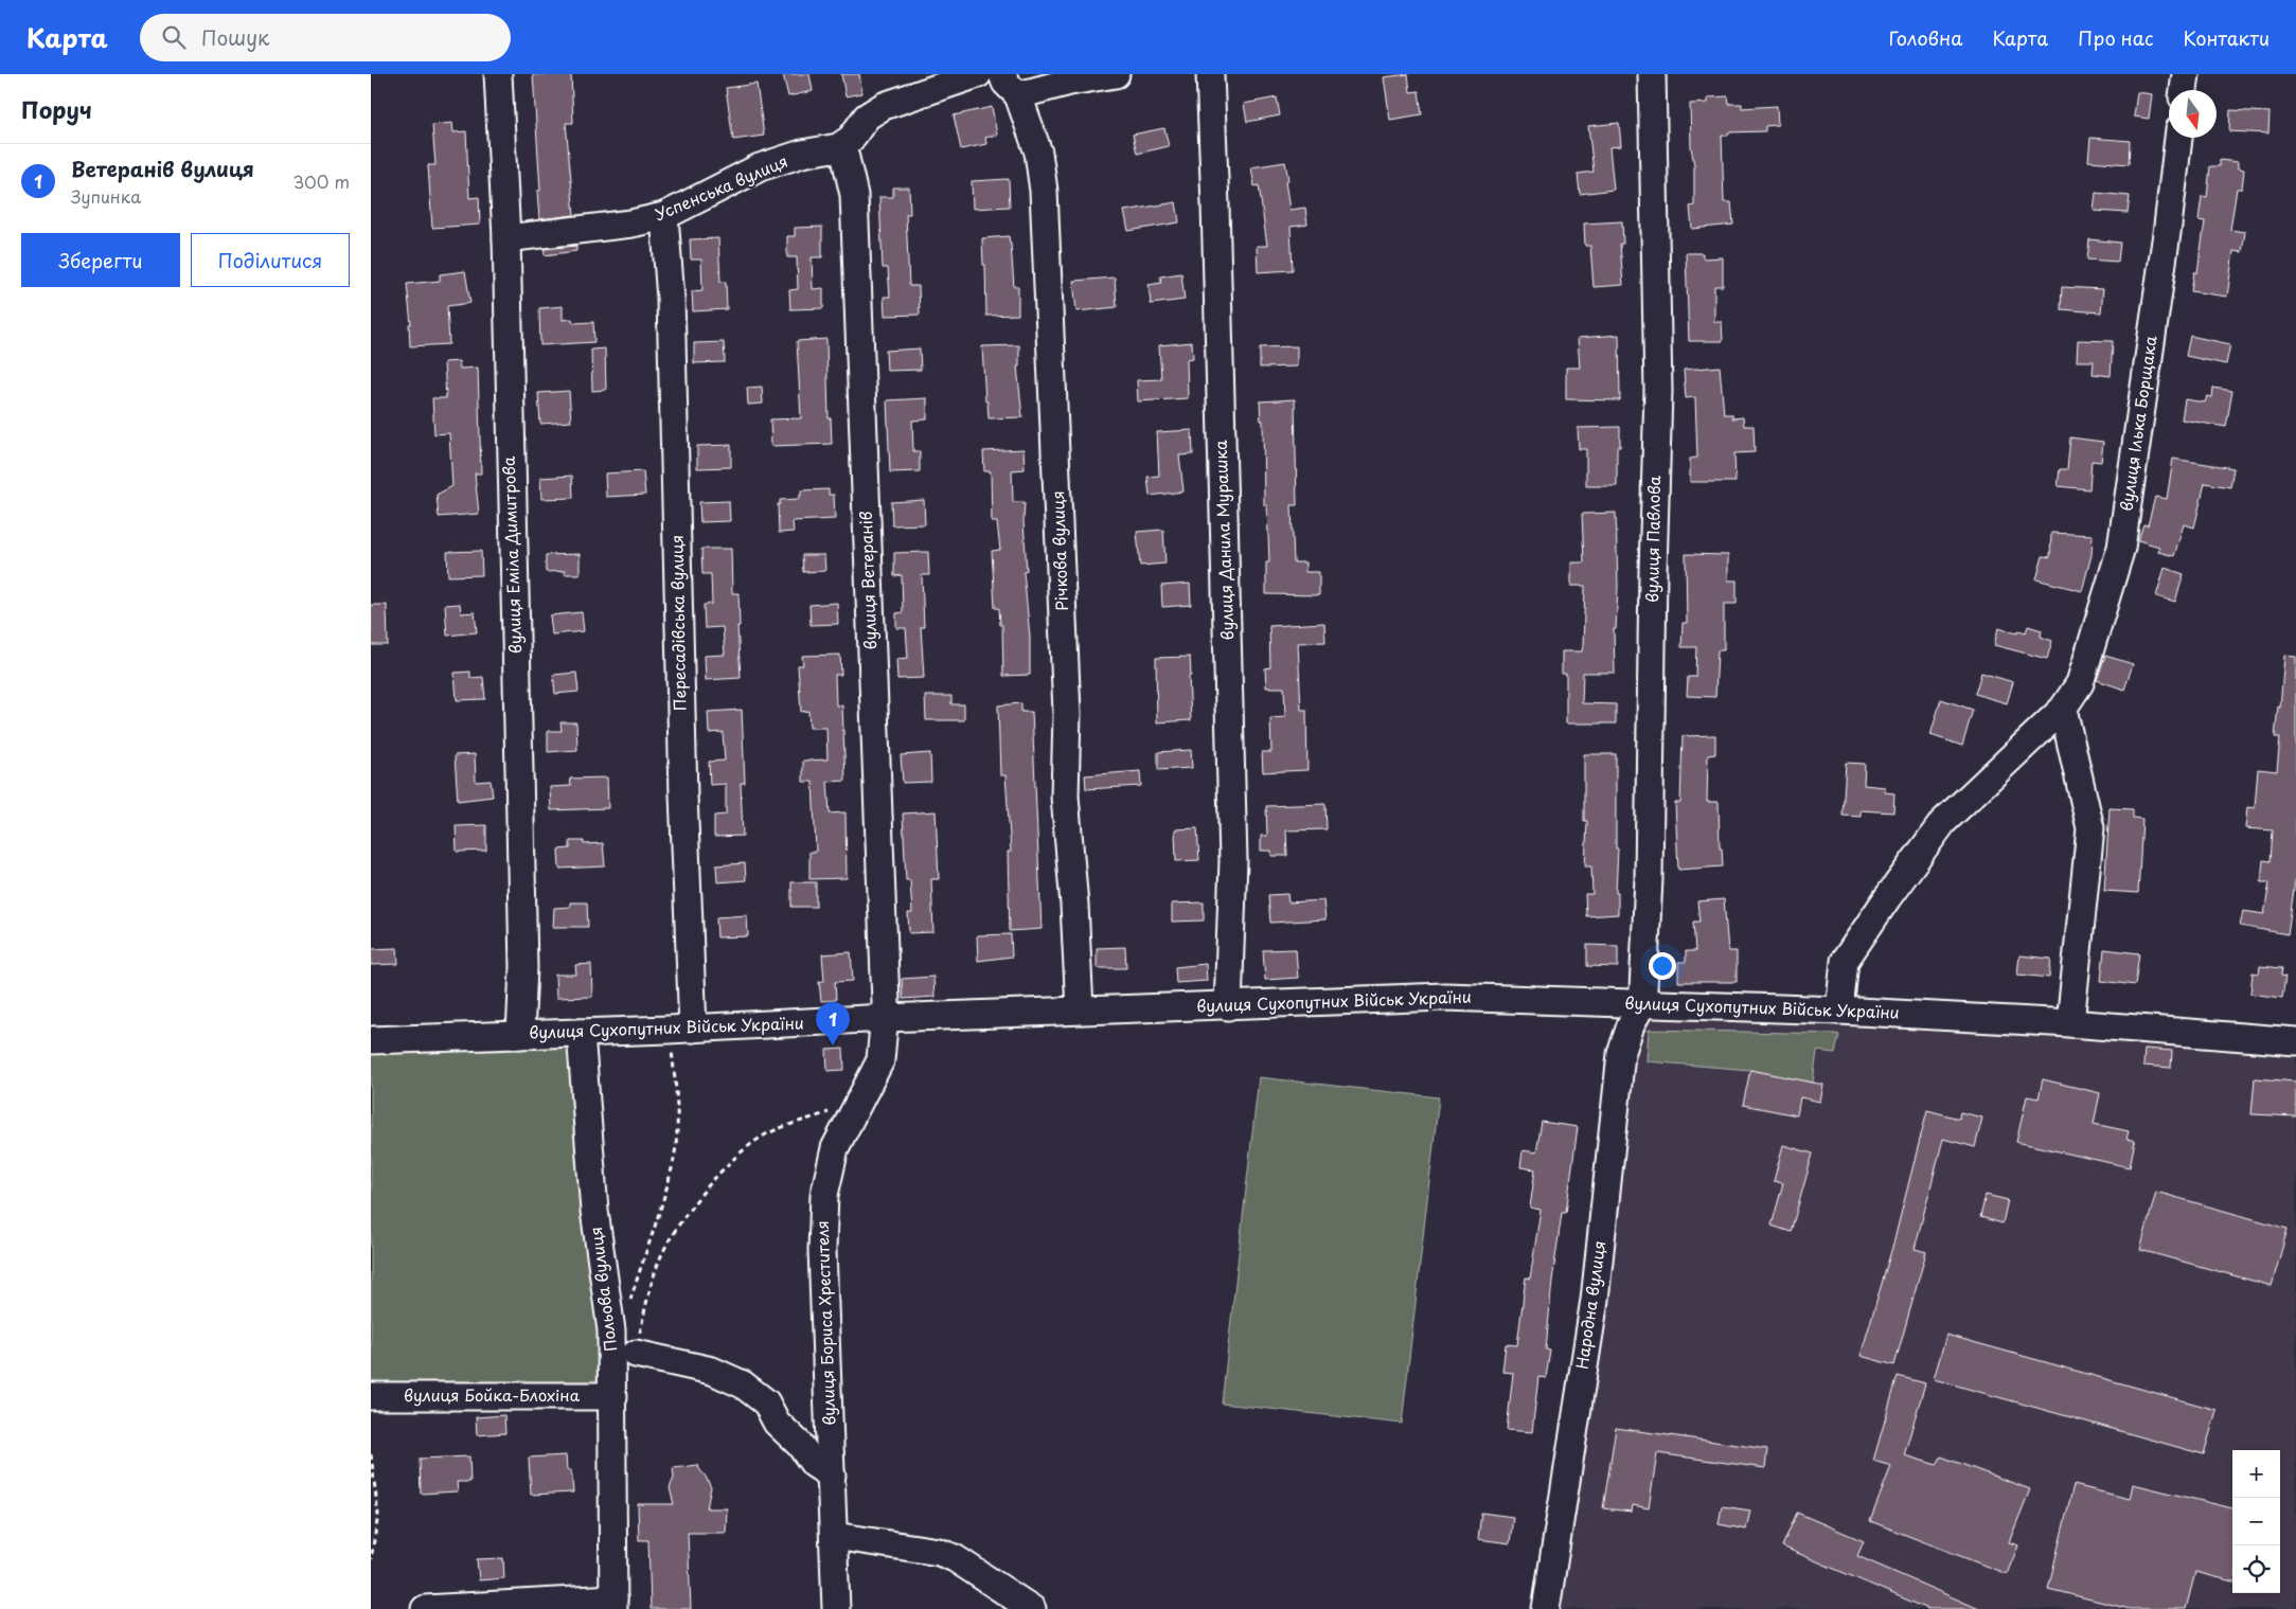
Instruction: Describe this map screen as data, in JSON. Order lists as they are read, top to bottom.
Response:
{
  "streets": {
    "street": [
      "Успенська вулиця",
      "вулиця Ілька Борщака",
      "вулиця Павлова",
      "вулиця Данила Мурашка",
      "Річкова вулиця",
      "вулиця Еміла Димитрова",
      "вулиця Ветеранів",
      "Пересадівська вулиця",
      "вулиця Сухопутних Військ України",
      "Польова вулиця",
      "Народна вулиця",
      "вулиця Бориса Хрестителя",
      "вулиця Бойка-Блохіна"
    ]
  },
  "crossings": [
    ["Успенська вулиця", "вулиця Еміла Димитрова"],
    ["Успенська вулиця", "вулиця Ветеранів"],
    ["Успенська вулиця", "Пересадівська вулиця"],
    ["вулиця Ілька Борщака", "вулиця Сухопутних Військ України"],
    ["вулиця Павлова", "вулиця Сухопутних Військ України"],
    ["вулиця Павлова", "Народна вулиця"],
    ["вулиця Данила Мурашка", "вулиця Сухопутних Військ України"],
    ["Річкова вулиця", "вулиця Сухопутних Військ України"],
    ["вулиця Еміла Димитрова", "вулиця Сухопутних Військ України"],
    ["вулиця Ветеранів", "вулиця Сухопутних Військ України"],
    ["вулиця Ветеранів", "вулиця Бориса Хрестителя"],
    ["Пересадівська вулиця", "вулиця Сухопутних Військ України"],
    ["вулиця Сухопутних Військ України", "Польова вулиця"],
    ["вулиця Сухопутних Військ України", "Народна вулиця"],
    ["вулиця Сухопутних Військ України", "вулиця Бориса Хрестителя"],
    ["Польова вулиця", "вулиця Бойка-Блохіна"]
  ],
  "north": "bottom",
  "page": {
    "header": "Карта",
    "search": "Пошук",
    "nav": [
      "Головна",
      "Карта",
      "Про нас",
      "Контакти"
    ],
    "heading": "Поруч",
    "list": [
      {
        "mark": "1",
        "name": "Ветеранів вулиця",
        "note": "Зупинка",
        "value": "300 m"
      }
    ],
    "buttons": ["Зберегти", "Поділитися"],
    "pins": "1",
    "map_buttons": ["+", "−"]
  }
}
